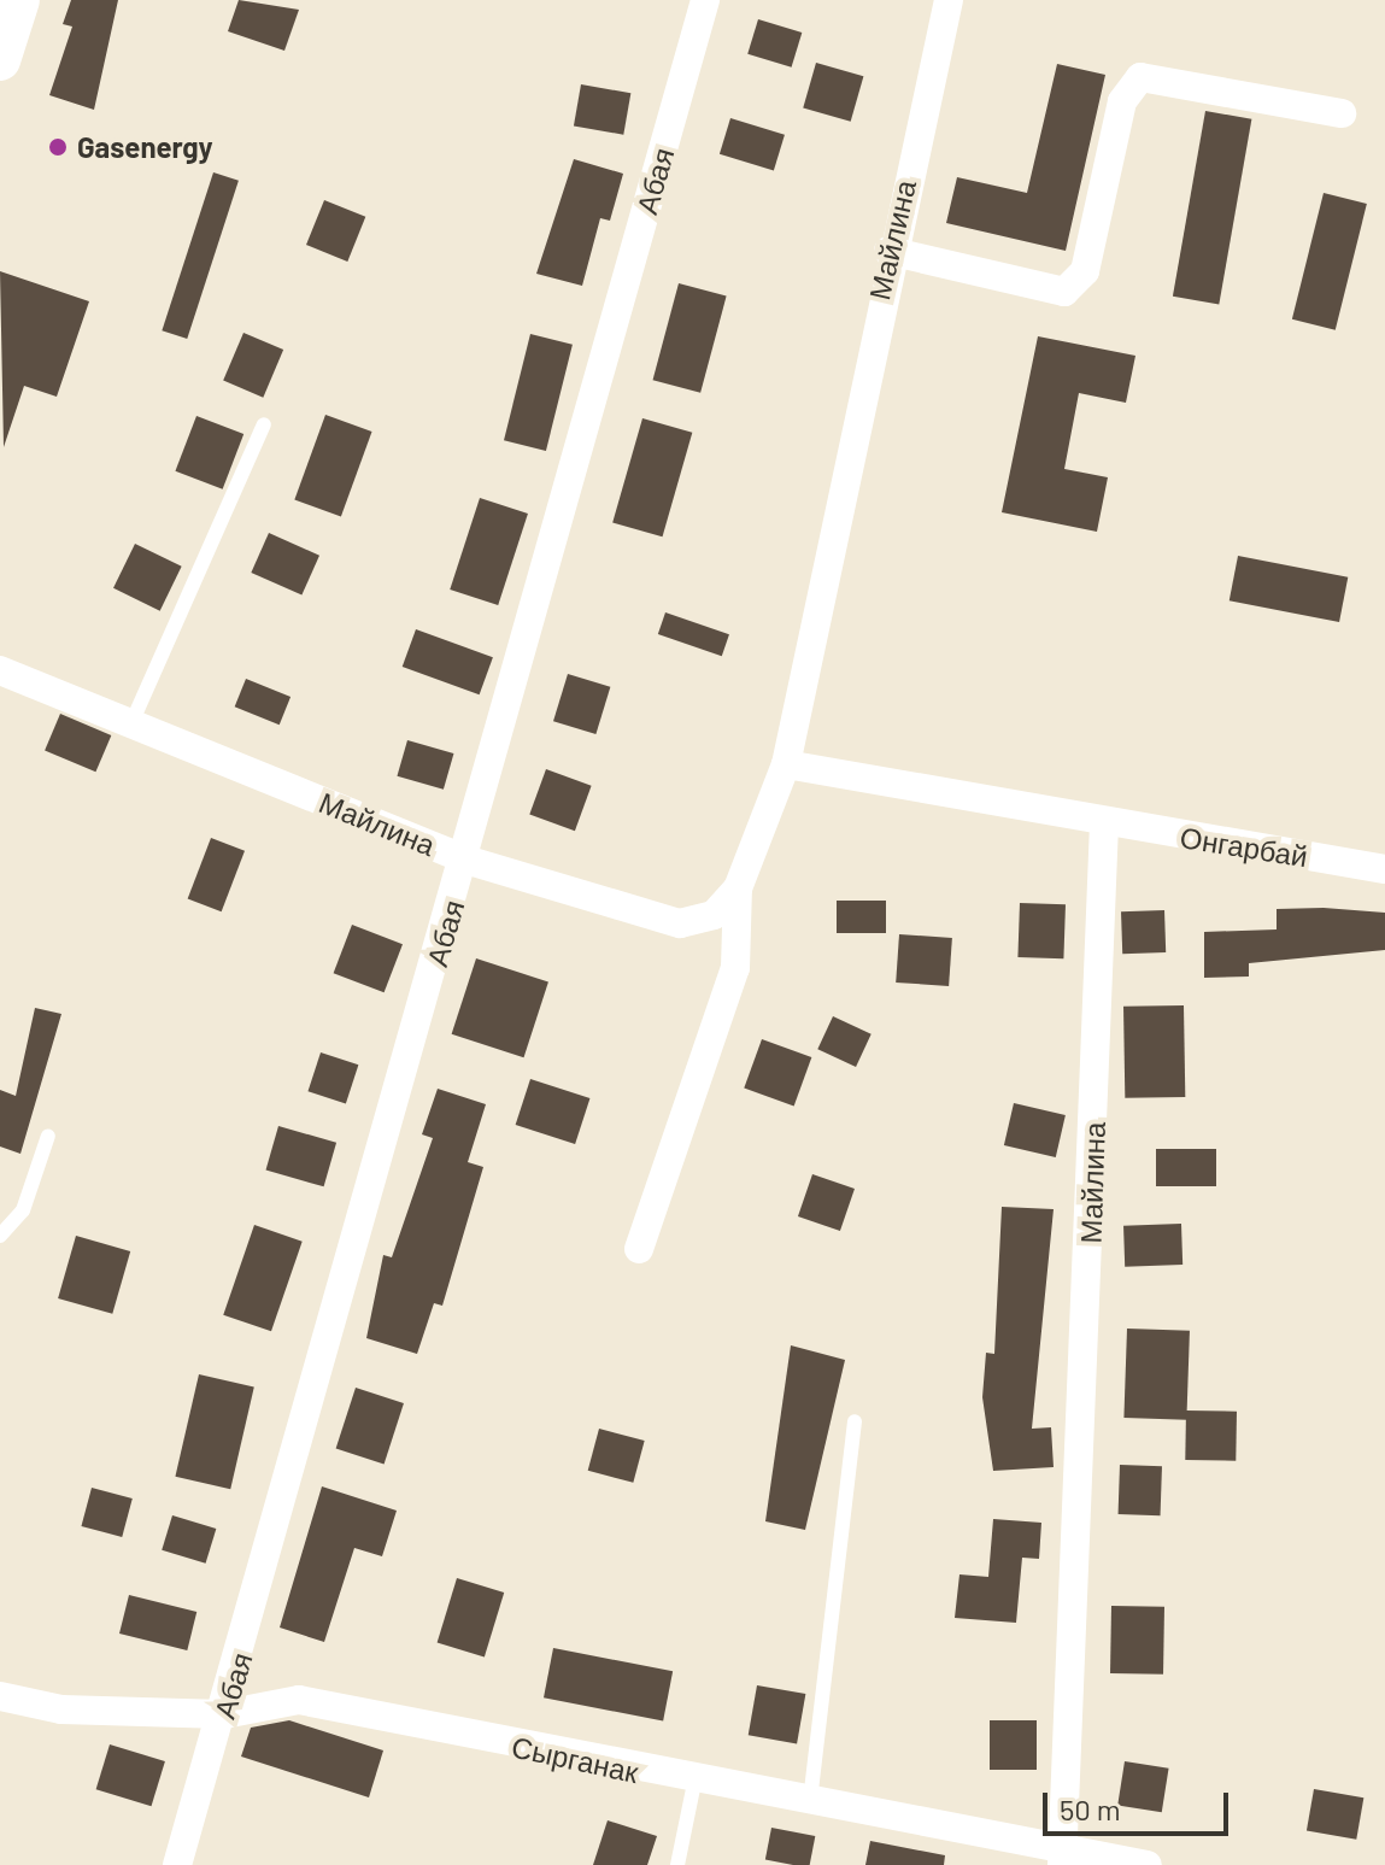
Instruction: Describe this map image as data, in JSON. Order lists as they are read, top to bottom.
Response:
{
  "streets": {
    "street": [
      "Абая",
      "Майлина",
      "Онгарбай",
      "Сырганак"
    ]
  },
  "crossings": [
    ["Абая", "Майлина"],
    ["Абая", "Сырганак"],
    ["Майлина", "Онгарбай"],
    ["Майлина", "Сырганак"]
  ],
  "places": ["Gasenergy"],
  "scale_bar": "50 m"
}
